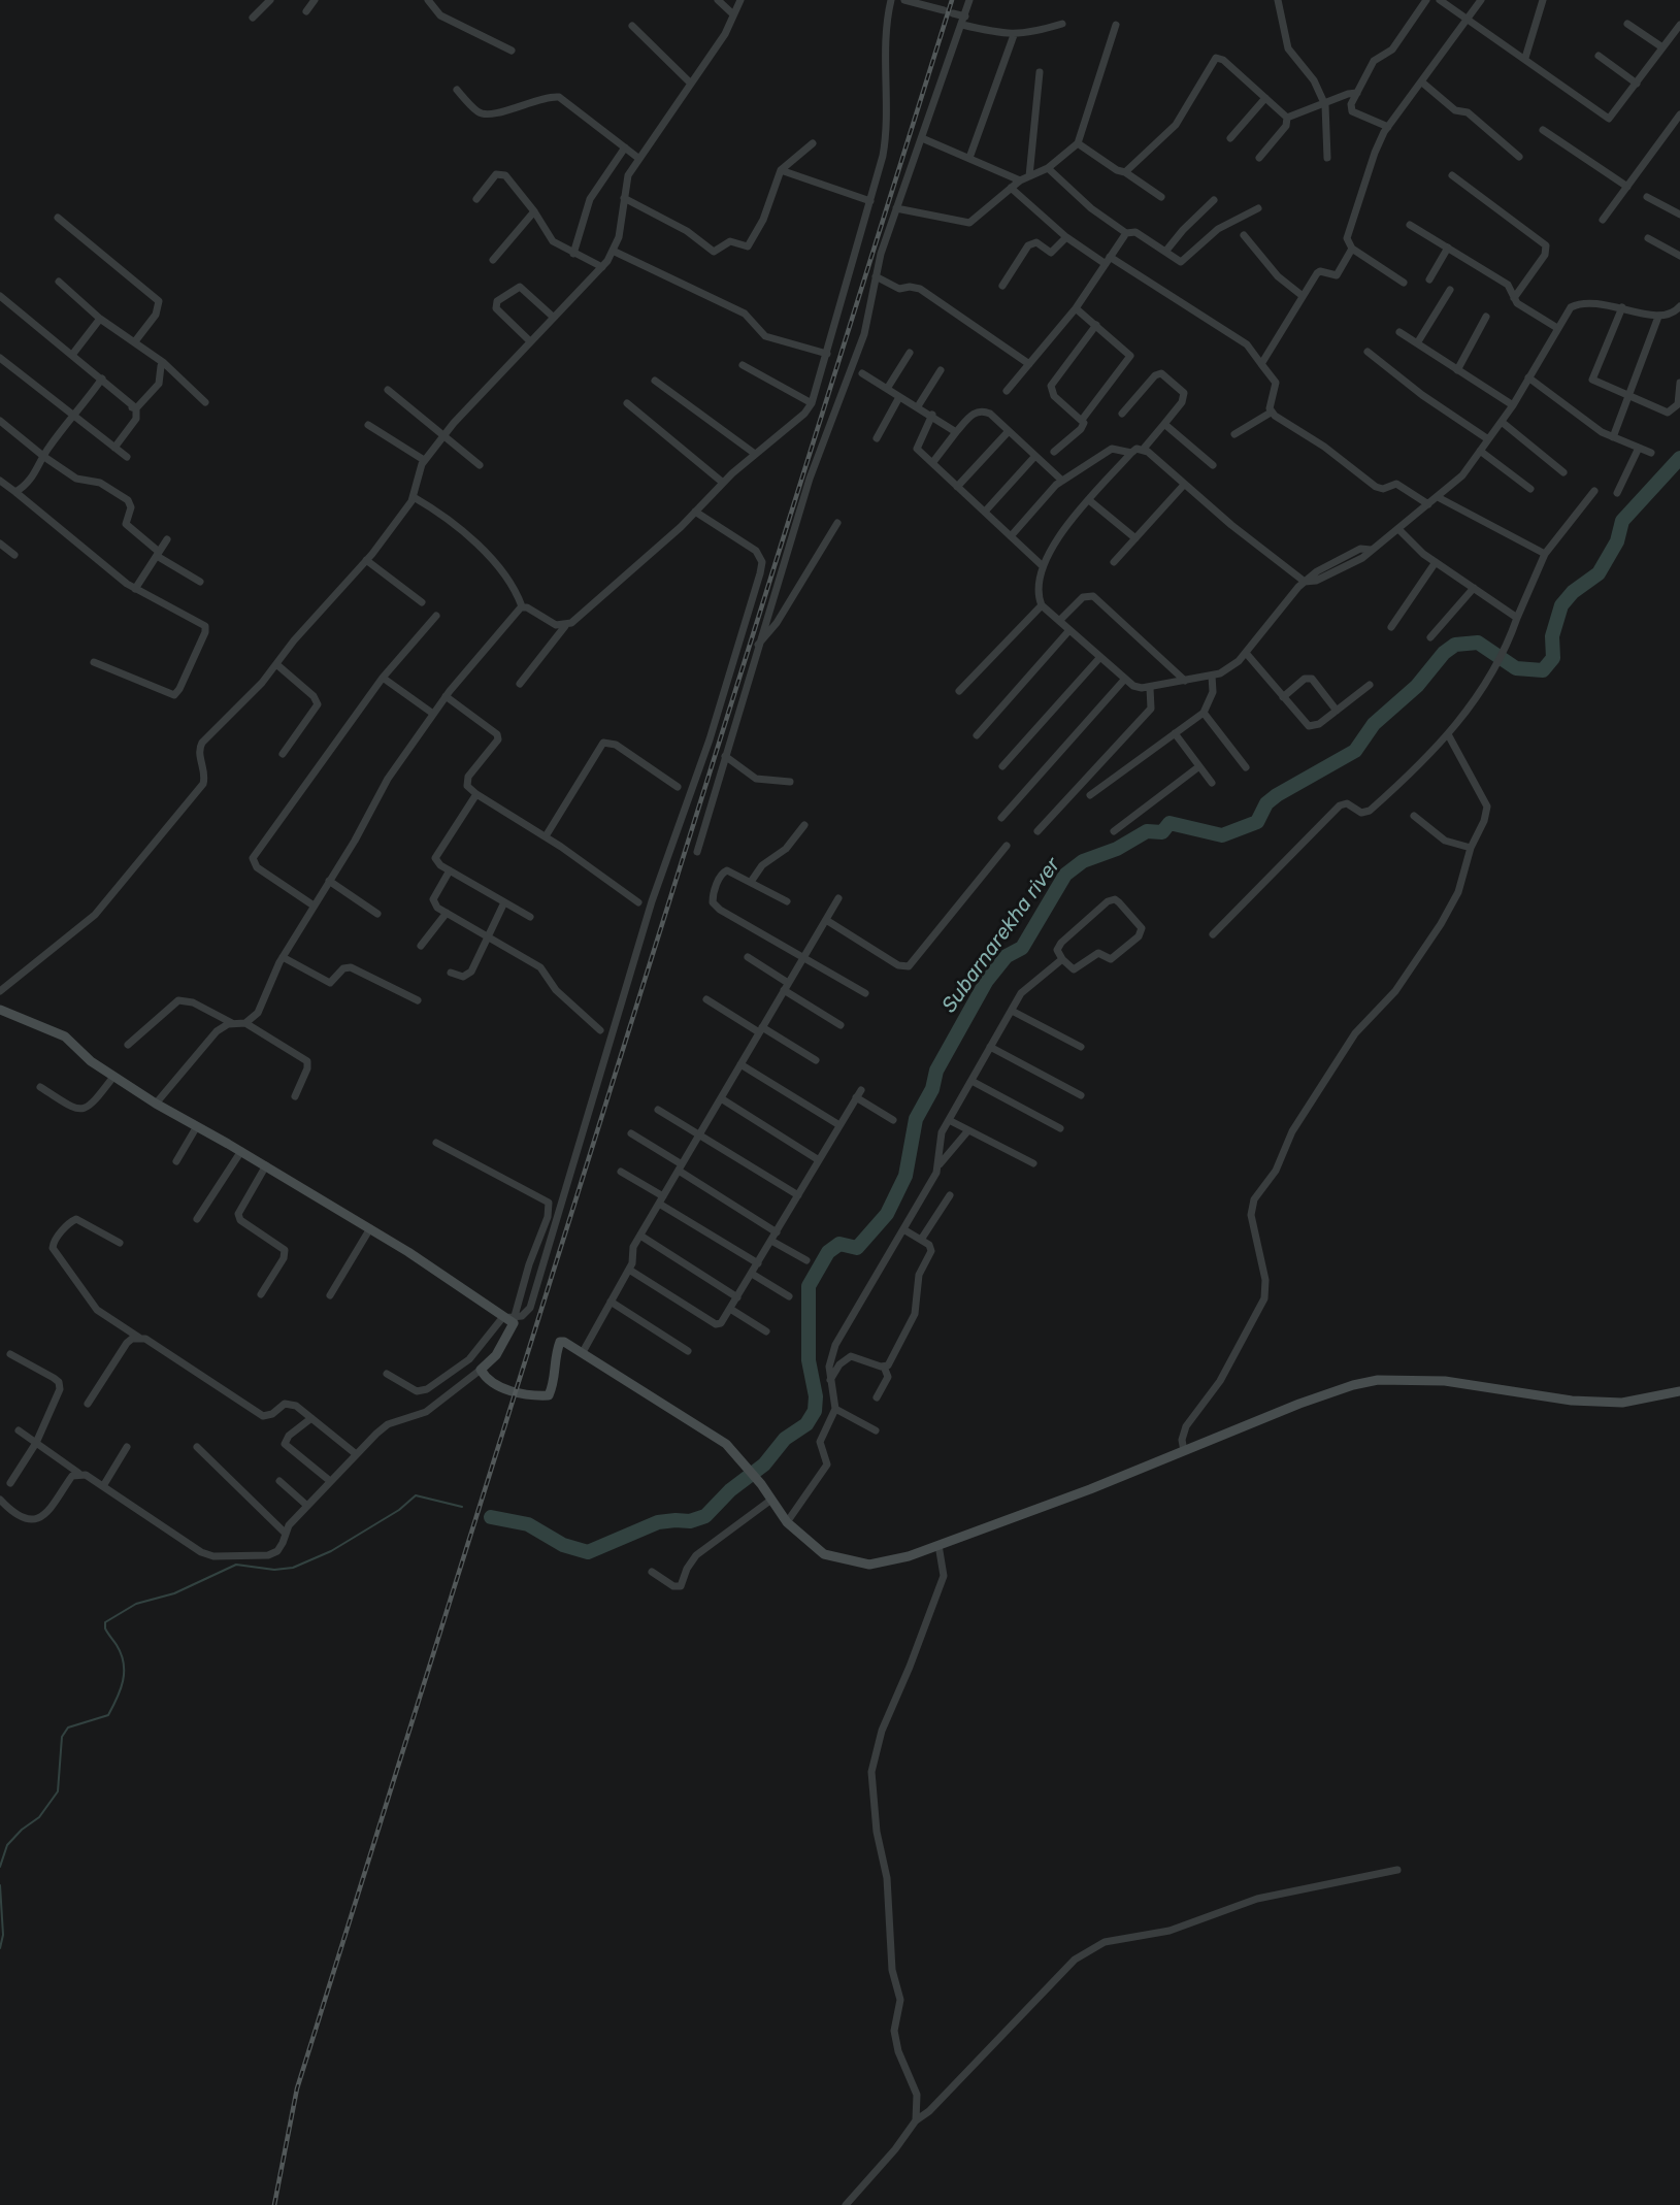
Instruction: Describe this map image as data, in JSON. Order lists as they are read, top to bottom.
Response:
{
  "water": ["Subarnarekha river"]
}
